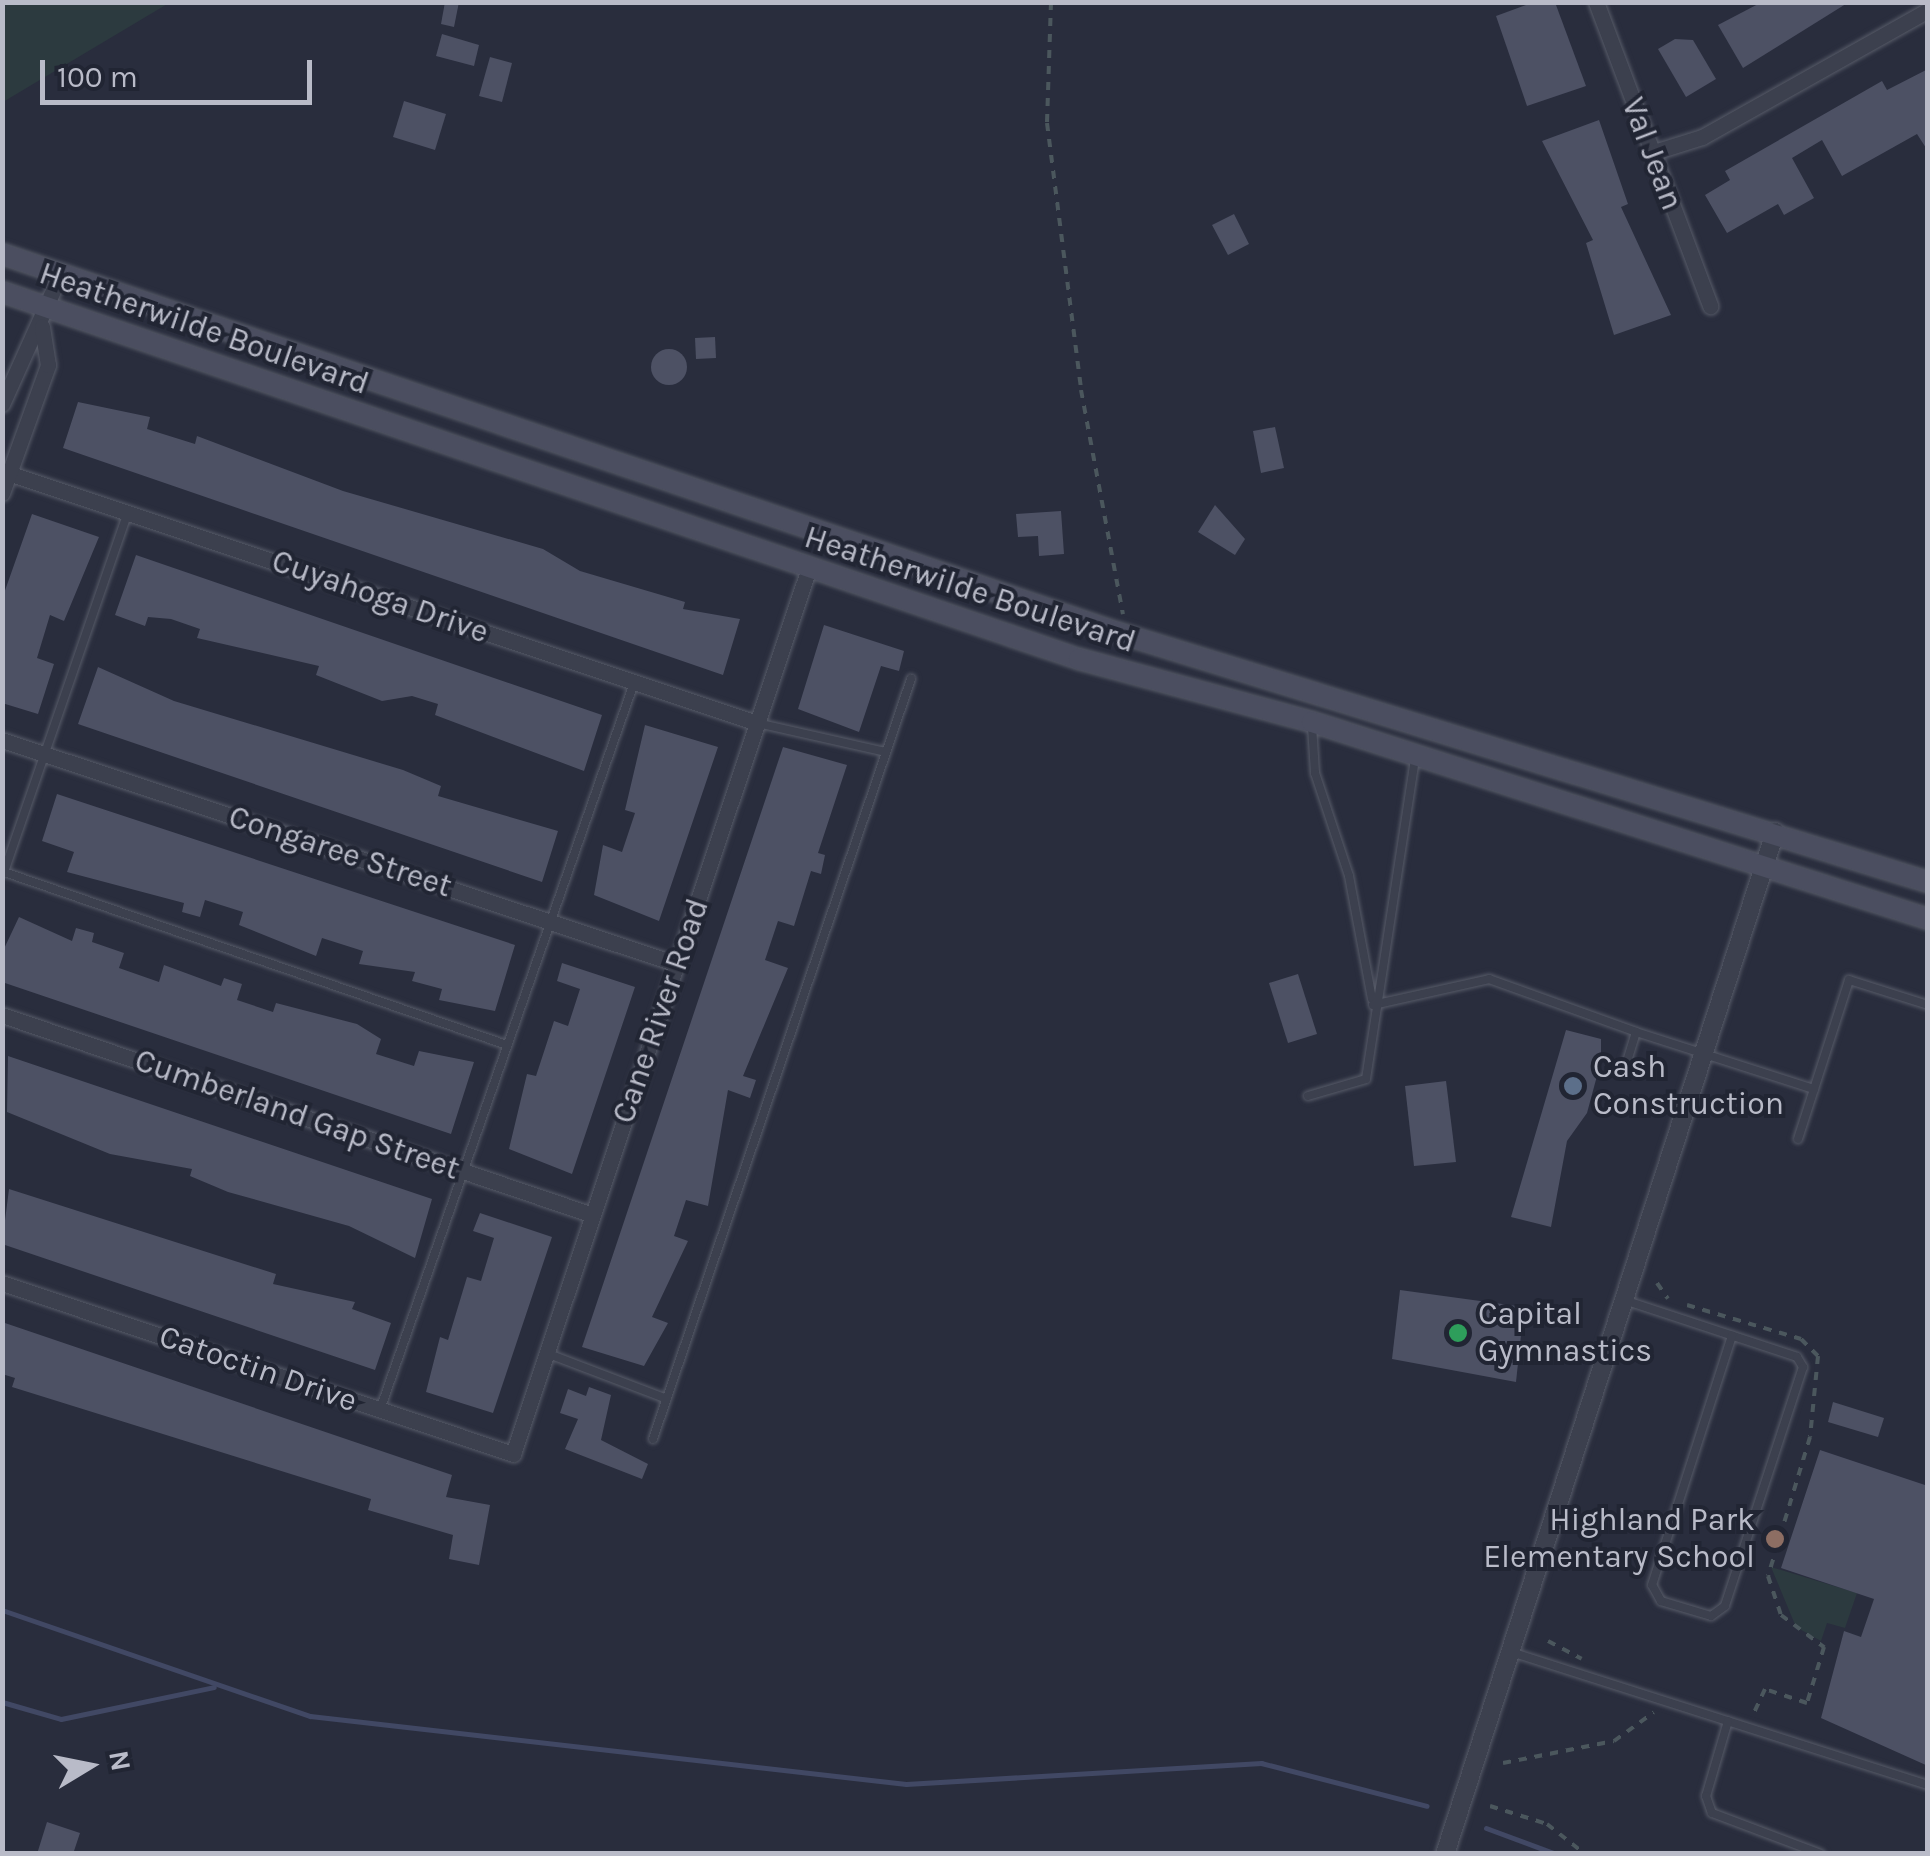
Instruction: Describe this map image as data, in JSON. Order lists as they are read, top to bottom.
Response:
{
  "streets": {
    "main road": ["Heatherwilde Boulevard"],
    "street": [
      "Val Jean",
      "Cuyahoga Drive",
      "Congaree Street",
      "Cane River Road",
      "Cumberland Gap Street",
      "Catoctin Drive"
    ]
  },
  "crossings": [
    ["Heatherwilde Boulevard", "Cane River Road"],
    ["Cuyahoga Drive", "Cane River Road"],
    ["Congaree Street", "Cane River Road"],
    ["Cane River Road", "Cumberland Gap Street"],
    ["Cane River Road", "Catoctin Drive"]
  ],
  "places": ["Cash Construction", "Capital Gymnastics", "Highland Park Elementary School"],
  "scale_bar": "100 m",
  "north": "right"
}
